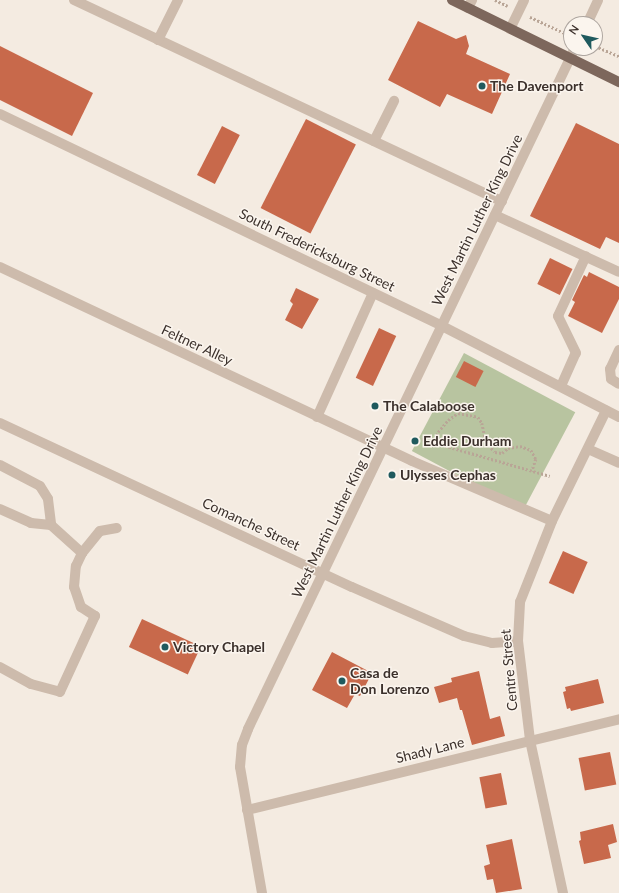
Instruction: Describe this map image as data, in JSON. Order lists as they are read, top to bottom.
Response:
{
  "streets": {
    "street": [
      "West Martin Luther King Drive",
      "South Fredericksburg Street",
      "Feltner Alley",
      "Comanche Street",
      "Centre Street",
      "Shady Lane"
    ]
  },
  "crossings": [
    ["West Martin Luther King Drive", "South Fredericksburg Street"],
    ["West Martin Luther King Drive", "Feltner Alley"],
    ["West Martin Luther King Drive", "Comanche Street"],
    ["West Martin Luther King Drive", "Shady Lane"],
    ["South Fredericksburg Street", "Centre Street"],
    ["Feltner Alley", "Centre Street"],
    ["Comanche Street", "Centre Street"],
    ["Centre Street", "Shady Lane"]
  ],
  "places": [
    "The Davenport",
    "The Calaboose",
    "Eddie Durham",
    "Ulysses Cephas",
    "Victory Chapel",
    "Casa de Don Lorenzo"
  ],
  "north": "top left"
}
